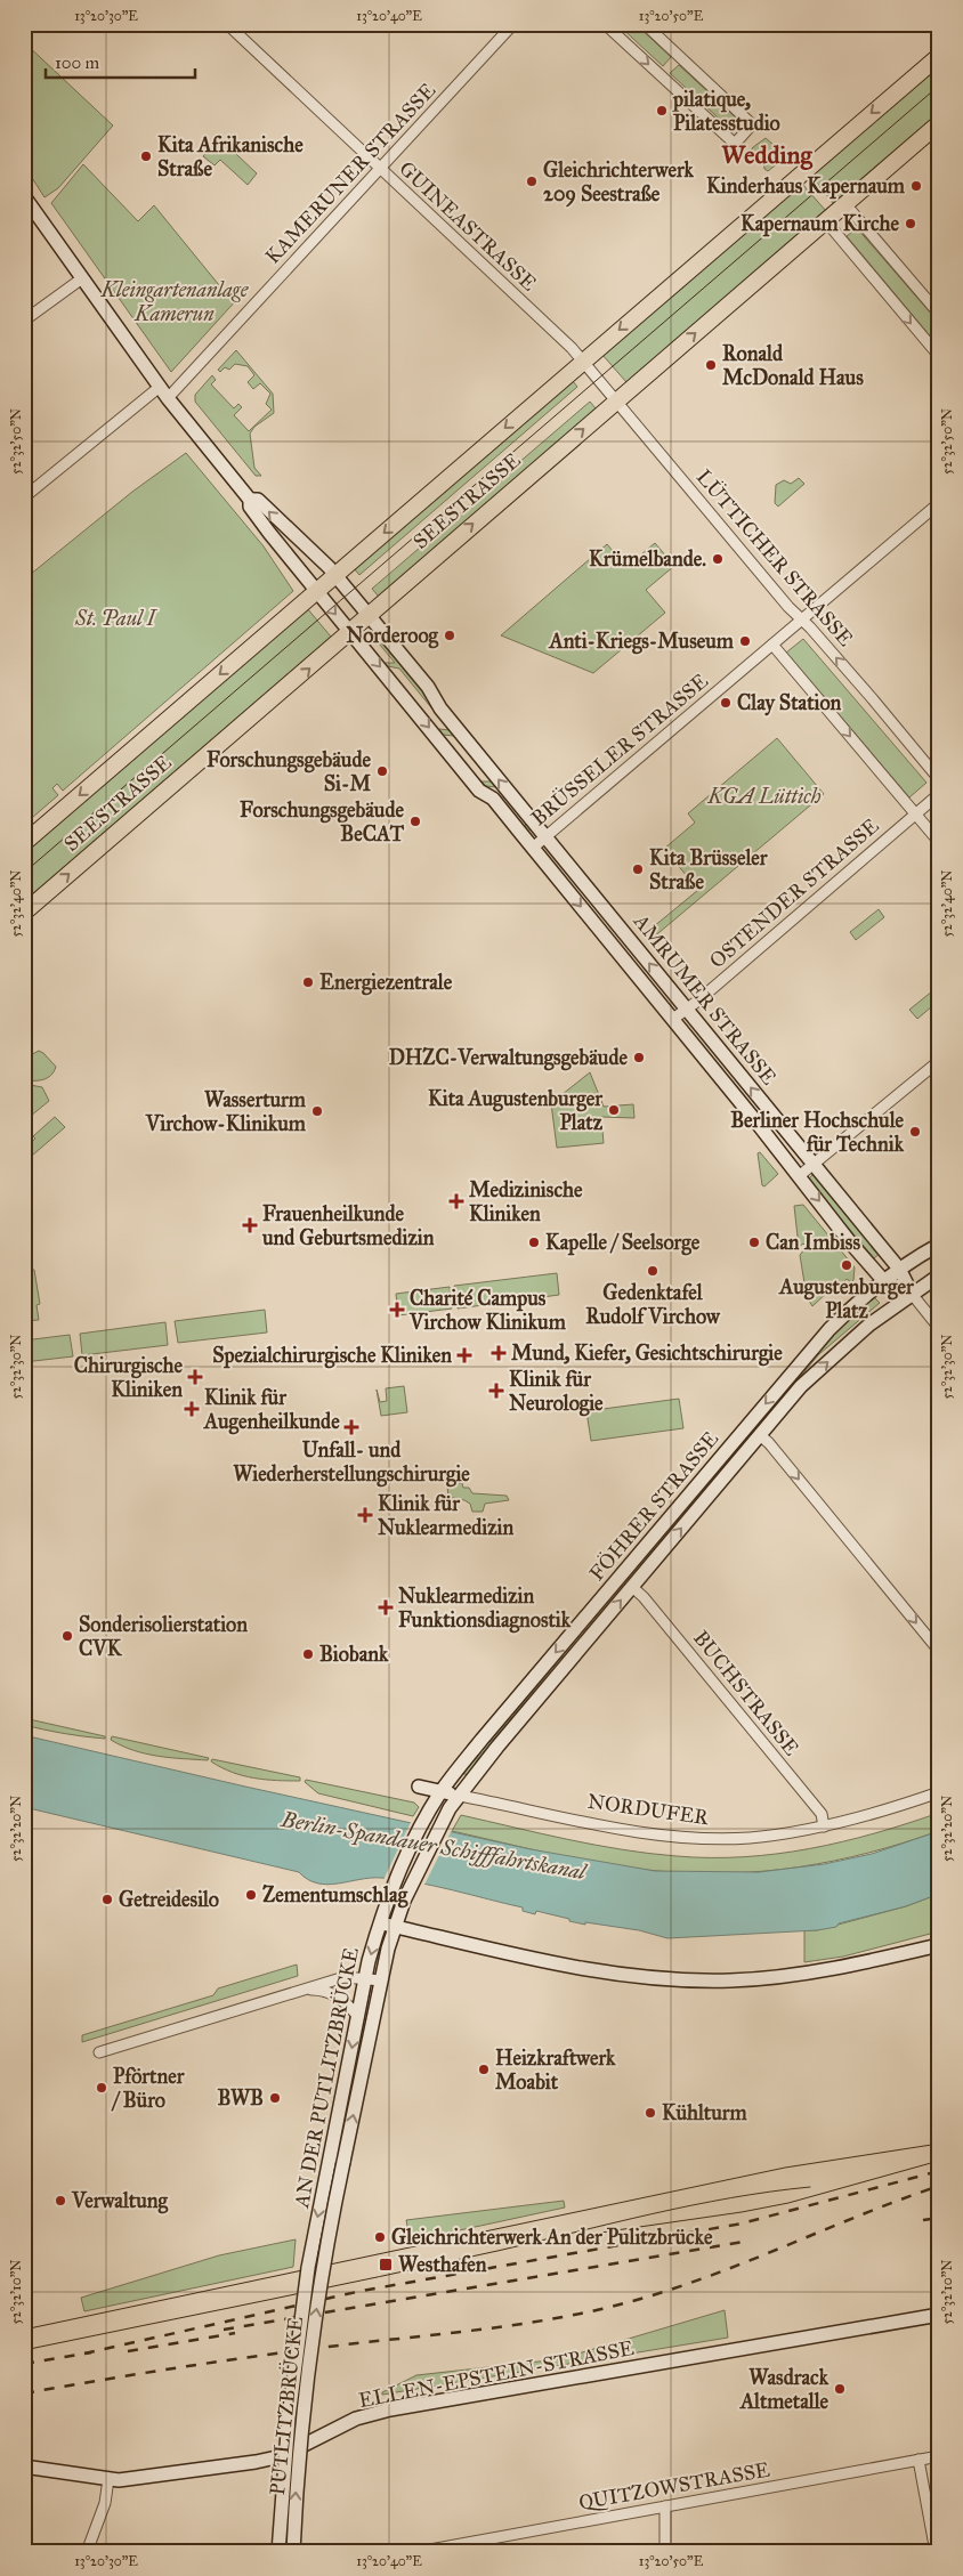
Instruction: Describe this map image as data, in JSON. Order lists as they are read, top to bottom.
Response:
{
  "streets": {
    "main road": [
      "SEESTRASSE",
      "AMRUMER STRASSE",
      "FÖHRER STRASSE",
      "NORDUFER",
      "AN DER PUTLITZBRÜCKE",
      "ELLEN-EPSTEIN-STRASSE",
      "PUTLITZBRÜCKE"
    ],
    "street": [
      "KAMERUNER STRASSE",
      "GUINEASTRASSE",
      "LÜTTICHER STRASSE",
      "BRÜSSELER STRASSE",
      "OSTENDER STRASSE",
      "BUCHSTRASSE",
      "QUITZOWSTRASSE"
    ]
  },
  "crossings": [
    ["KAMERUNER STRASSE", "GUINEASTRASSE"],
    ["GUINEASTRASSE", "SEESTRASSE"],
    ["GUINEASTRASSE", "LÜTTICHER STRASSE"],
    ["SEESTRASSE", "LÜTTICHER STRASSE"],
    ["SEESTRASSE", "AMRUMER STRASSE"],
    ["LÜTTICHER STRASSE", "BRÜSSELER STRASSE"],
    ["BRÜSSELER STRASSE", "AMRUMER STRASSE"],
    ["OSTENDER STRASSE", "AMRUMER STRASSE"],
    ["AMRUMER STRASSE", "FÖHRER STRASSE"],
    ["FÖHRER STRASSE", "BUCHSTRASSE"],
    ["FÖHRER STRASSE", "NORDUFER"],
    ["FÖHRER STRASSE", "AN DER PUTLITZBRÜCKE"],
    ["BUCHSTRASSE", "NORDUFER"],
    ["AN DER PUTLITZBRÜCKE", "PUTLITZBRÜCKE"]
  ],
  "districts": ["Wedding"],
  "water": ["Berlin-Spandauer Schifffahrtskanal"],
  "parks": ["Kleingartenanlage Kamerun", "St. Paul I", "KGA Lüttich"],
  "places": {
    "other": [
      "pilatique, Pilatesstudio",
      "Kita Afrikanische Straße",
      "Gleichrichterwerk 209 Seestraße",
      "Kinderhaus Kapernaum",
      "Kapernaum Kirche",
      "Ronald McDonald Haus",
      "Krümelbande.",
      "Norderoog",
      "Anti-Kriegs-Museum",
      "Clay Station",
      "Forschungsgebäude Si-M",
      "Forschungsgebäude BeCAT",
      "Kita Brüsseler Straße",
      "Energiezentrale",
      "DHZC-Verwaltungsgebäude",
      "Kita Augustenburger Platz",
      "Wasserturm Virchow-Klinikum",
      "Berliner Hochschule für Technik",
      "Kapelle / Seelsorge",
      "Can Imbiss",
      "Augustenburger Platz",
      "Gedenktafel Rudolf Virchow",
      "Sonderisolierstation CVK",
      "Biobank",
      "Zementumschlag",
      "Getreidesilo",
      "Heizkraftwerk Moabit",
      "Pförtner / Büro",
      "BWB",
      "Kühlturm",
      "Verwaltung",
      "Gleichrichterwerk An der Pulitzbrücke",
      "Wasdrack Altmetalle"
    ],
    "health": [
      "Medizinische Kliniken",
      "Frauenheilkunde und Geburtsmedizin",
      "Charité Campus Virchow Klinikum",
      "Mund, Kiefer, Gesichtschirurgie",
      "Spezialchirurgische Kliniken",
      "Chirurgische Kliniken",
      "Klinik für Neurologie",
      "Klinik für Augenheilkunde",
      "Unfall- und Wiederherstellungschirurgie",
      "Klinik für Nuklearmedizin",
      "Nuklearmedizin Funktionsdiagnostik"
    ],
    "transit": ["Westhafen"]
  },
  "scale_bar": "100 m",
  "coordinates": [
    "13°20'30\"E",
    "13°20'40\"E",
    "13°20'50\"E",
    "52°32'50\"N",
    "52°32'40\"N",
    "52°32'30\"N",
    "52°32'20\"N",
    "52°32'10\"N"
  ]
}
